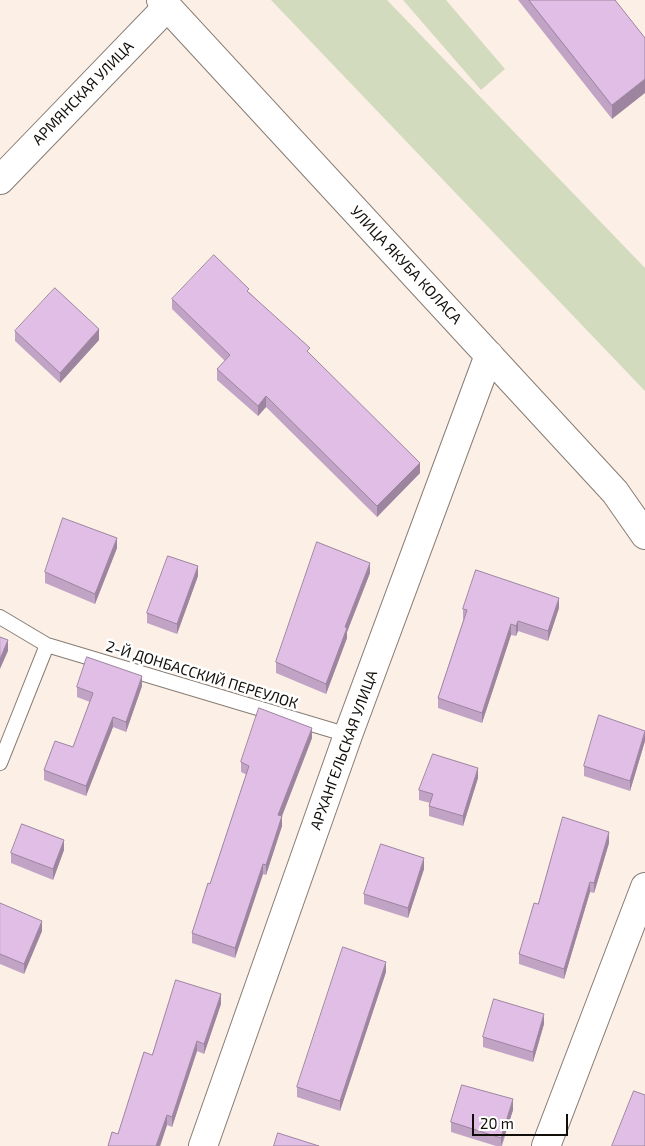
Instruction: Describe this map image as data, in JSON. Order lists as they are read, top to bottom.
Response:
{
  "streets": {
    "street": ["АРМЯНСКАЯ УЛИЦА", "УЛИЦА ЯКУБА КОЛАСА", "АРХАНГЕЛЬСКАЯ УЛИЦА"],
    "lane": ["2-Й ДОНБАССКИЙ ПЕРЕУЛОК"]
  },
  "crossings": [
    ["АРМЯНСКАЯ УЛИЦА", "УЛИЦА ЯКУБА КОЛАСА"],
    ["УЛИЦА ЯКУБА КОЛАСА", "АРХАНГЕЛЬСКАЯ УЛИЦА"],
    ["2-Й ДОНБАССКИЙ ПЕРЕУЛОК", "АРХАНГЕЛЬСКАЯ УЛИЦА"]
  ],
  "scale_bar": "20 m"
}
